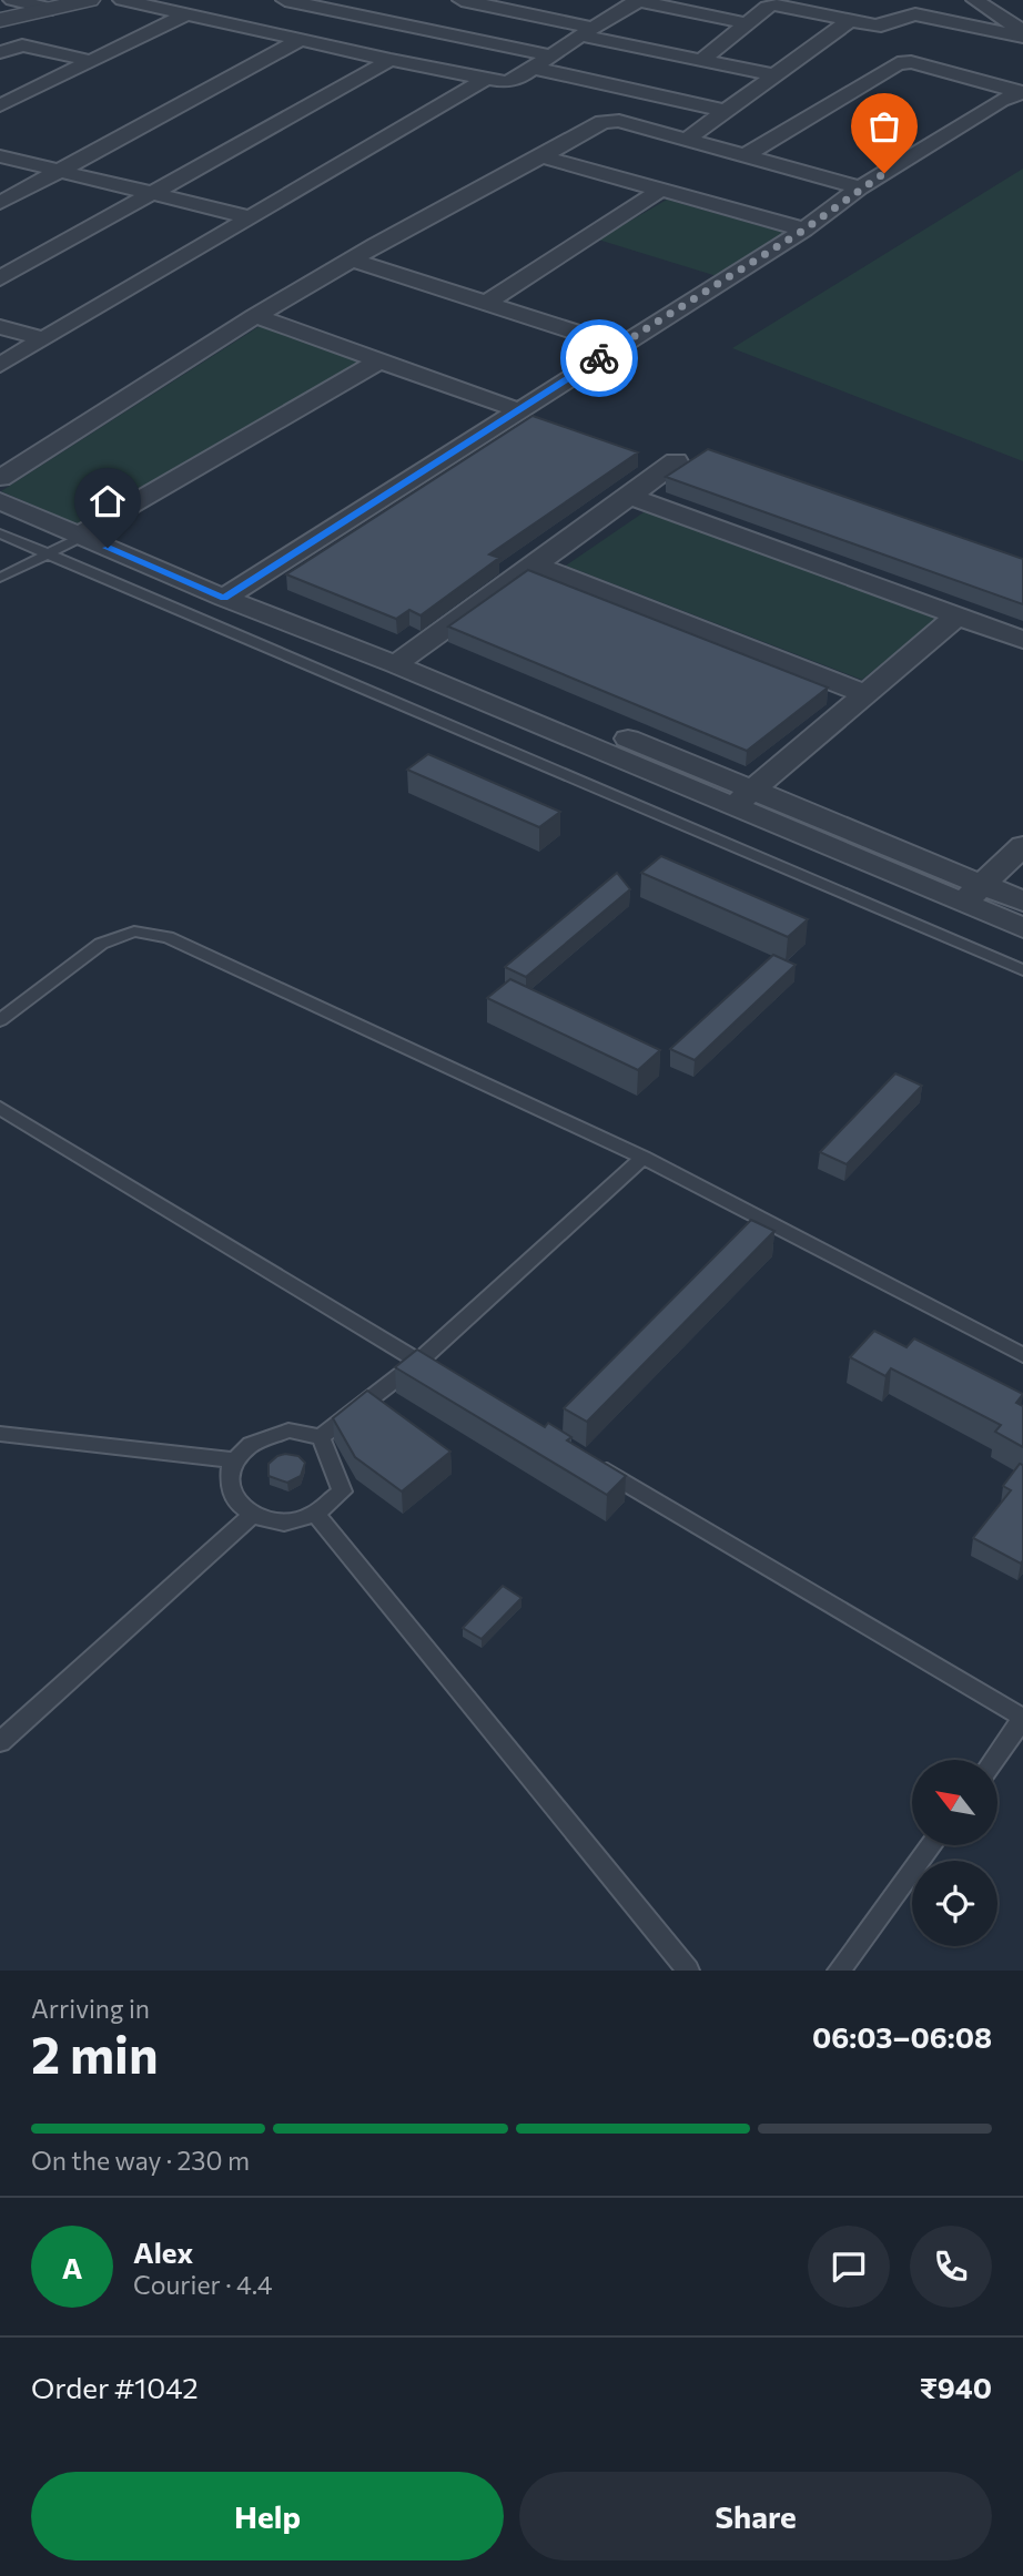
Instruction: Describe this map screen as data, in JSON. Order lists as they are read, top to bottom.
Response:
{
  "north": "top left",
  "page": {
    "heading": ["2 min", "Arriving in", "06:03–06:08"],
    "panel": [
      "Alex",
      "Courier · 4.4",
      "Order #1042",
      "₹940"
    ],
    "bar": "On the way · 230 m",
    "round": "A",
    "buttons": ["Help", "Share"]
  }
}
